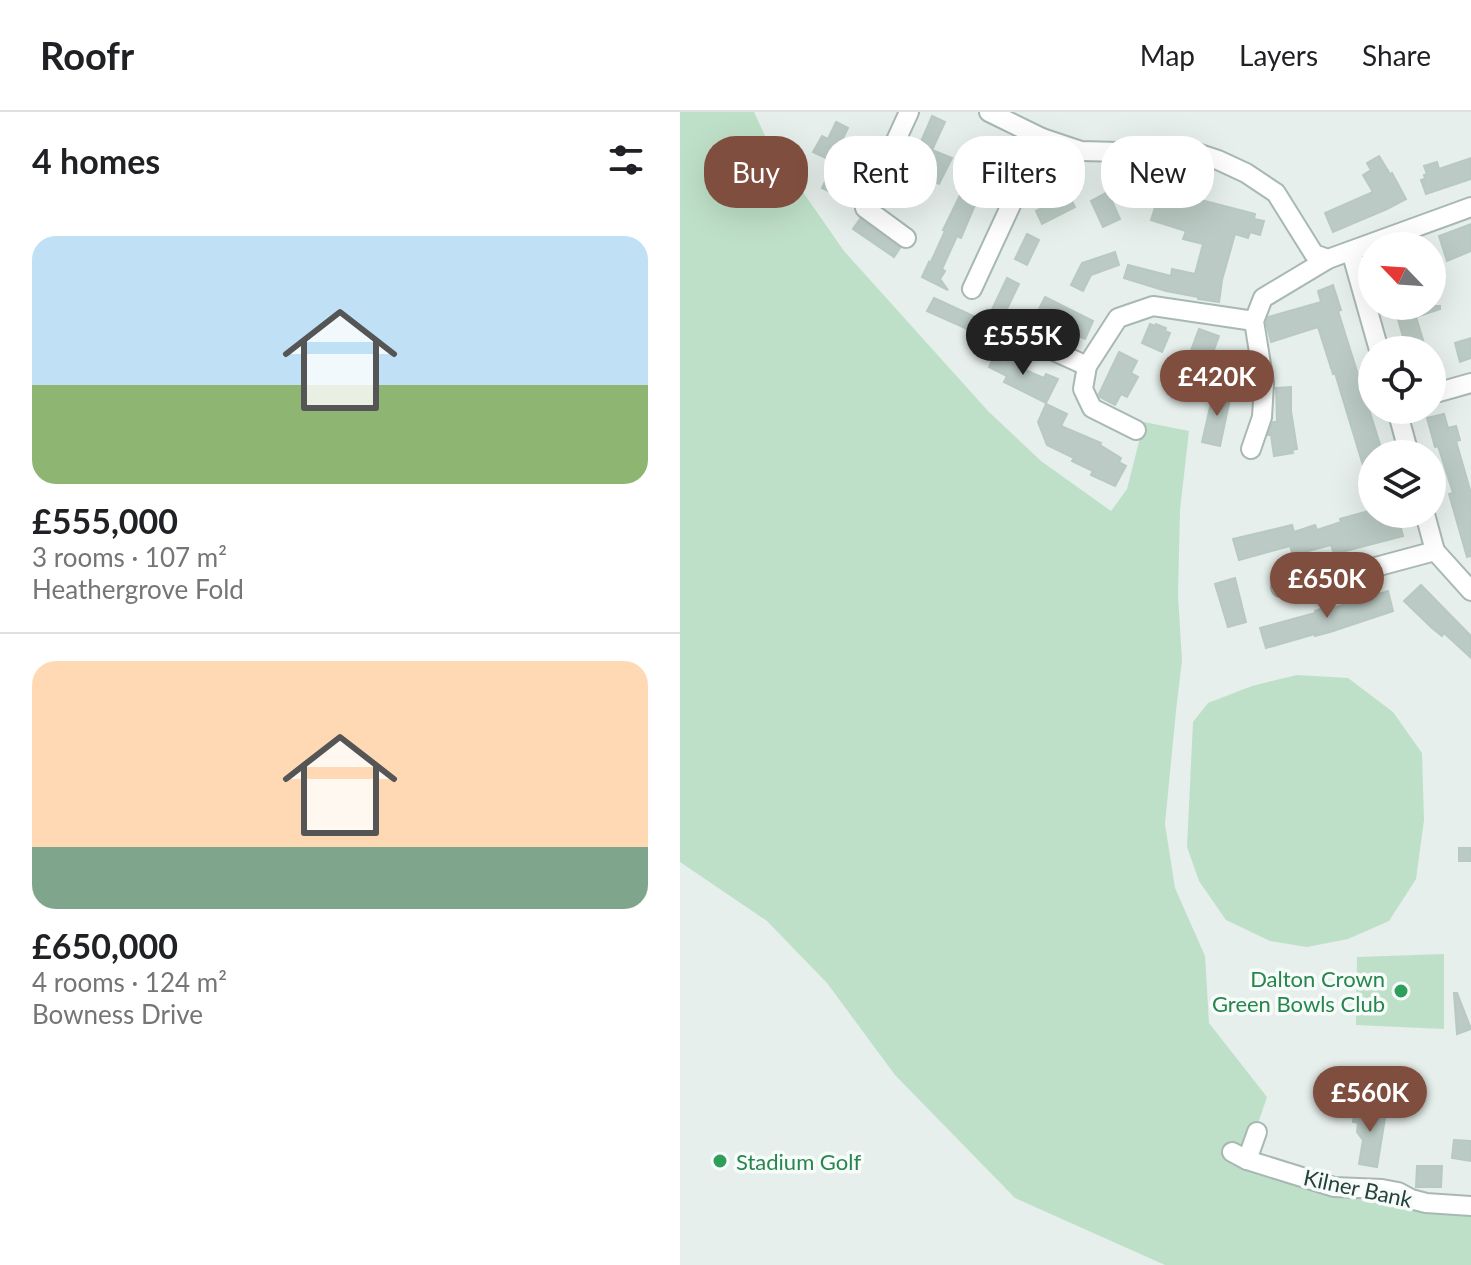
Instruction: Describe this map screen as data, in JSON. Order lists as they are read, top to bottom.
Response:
{
  "streets": {
    "street": ["Kilner Bank"]
  },
  "places": ["Dalton Crown Green Bowls Club", "Stadium Golf"],
  "north": "top left",
  "page": {
    "header": "Roofr",
    "nav": ["Map", "Layers", "Share"],
    "heading": "4 homes",
    "chip": [
      "Buy",
      "Rent",
      "Filters",
      "New"
    ],
    "list": [
      {
        "name": "£555,000",
        "note": "3 rooms · 107 m² · Heathergrove Fold"
      },
      {
        "name": "£650,000",
        "note": "4 rooms · 124 m² · Bowness Drive"
      }
    ],
    "price": [
      "£555K",
      "£420K",
      "£650K",
      "£560K"
    ]
  }
}
